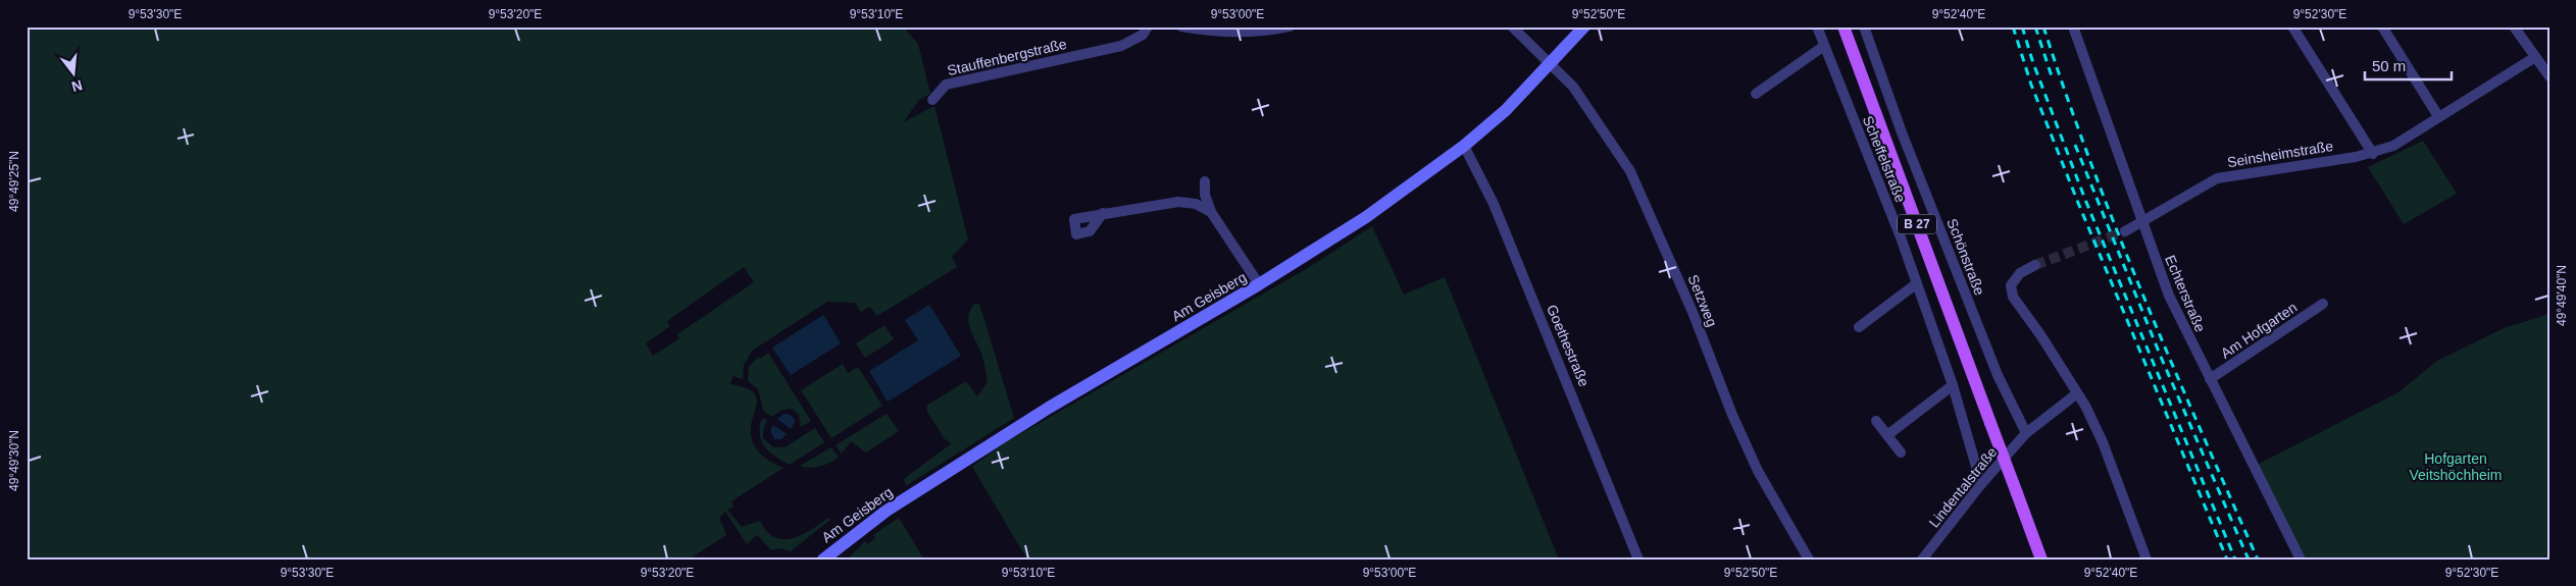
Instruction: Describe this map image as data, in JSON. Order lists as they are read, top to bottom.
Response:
{
  "streets": {
    "main road": ["B 27"],
    "street": [
      "Stauffenbergstraße",
      "Seinsheimstraße",
      "Scheffelstraße",
      "Schönstraße",
      "Echterstraße",
      "Am Geisberg",
      "Setzweg",
      "Am Hofgarten",
      "Goethestraße",
      "Lindentalstraße"
    ]
  },
  "crossings": [
    ["Seinsheimstraße", "Echterstraße"],
    ["Scheffelstraße", "Lindentalstraße"],
    ["Schönstraße", "Lindentalstraße"],
    ["Echterstraße", "Am Hofgarten"],
    ["Am Geisberg", "Setzweg"],
    ["Am Geisberg", "Goethestraße"]
  ],
  "parks": ["Hofgarten Veitshöchheim"],
  "scale_bar": "50 m",
  "north": "bottom",
  "coordinates": [
    "9°53'30\"E",
    "9°53'20\"E",
    "9°53'10\"E",
    "9°53'00\"E",
    "9°52'50\"E",
    "9°52'40\"E",
    "9°52'30\"E",
    "49°49'25\"N",
    "49°49'40\"N",
    "49°49'30\"N"
  ]
}
